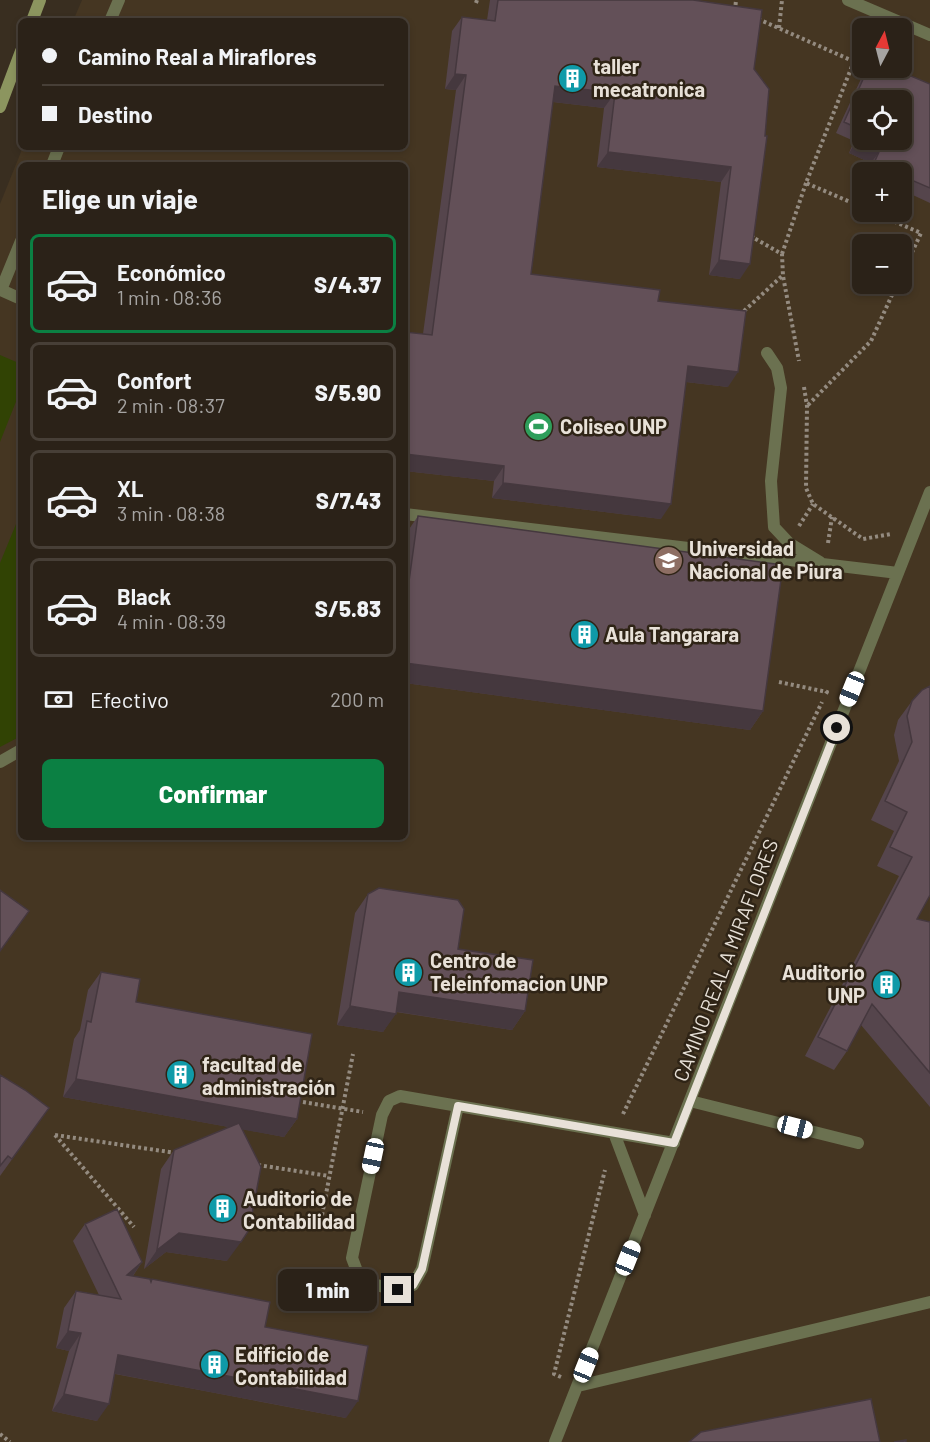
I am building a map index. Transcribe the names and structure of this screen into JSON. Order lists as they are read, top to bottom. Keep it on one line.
{"streets":{"lane":["CAMINO REAL A MIRAFLORES"]},"places":{"building":["taller mecatronica","Aula Tangarara","Centro de Teleinfomacion UNP","Auditorio UNP","facultad de administración","Auditorio de Contabilidad","Edificio de Contabilidad"],"sports":["Coliseo UNP"],"school or university":["Universidad Nacional de Piura"]},"north":"top","page":{"map_buttons":["+","−"],"banner":["Camino Real a Miraflores","Destino"],"heading":"Elige un viaje","list":[{"name":"Económico","note":"1 min · 08:36","value":"S/4.37"},{"name":"Confort","note":"2 min · 08:37","value":"S/5.90"},{"name":"XL","note":"3 min · 08:38","value":"S/7.43"},{"name":"Black","note":"4 min · 08:39","value":"S/5.83"}],"pay":["Efectivo","200 m"],"buttons":"Confirmar","bubble":"1 min"}}
